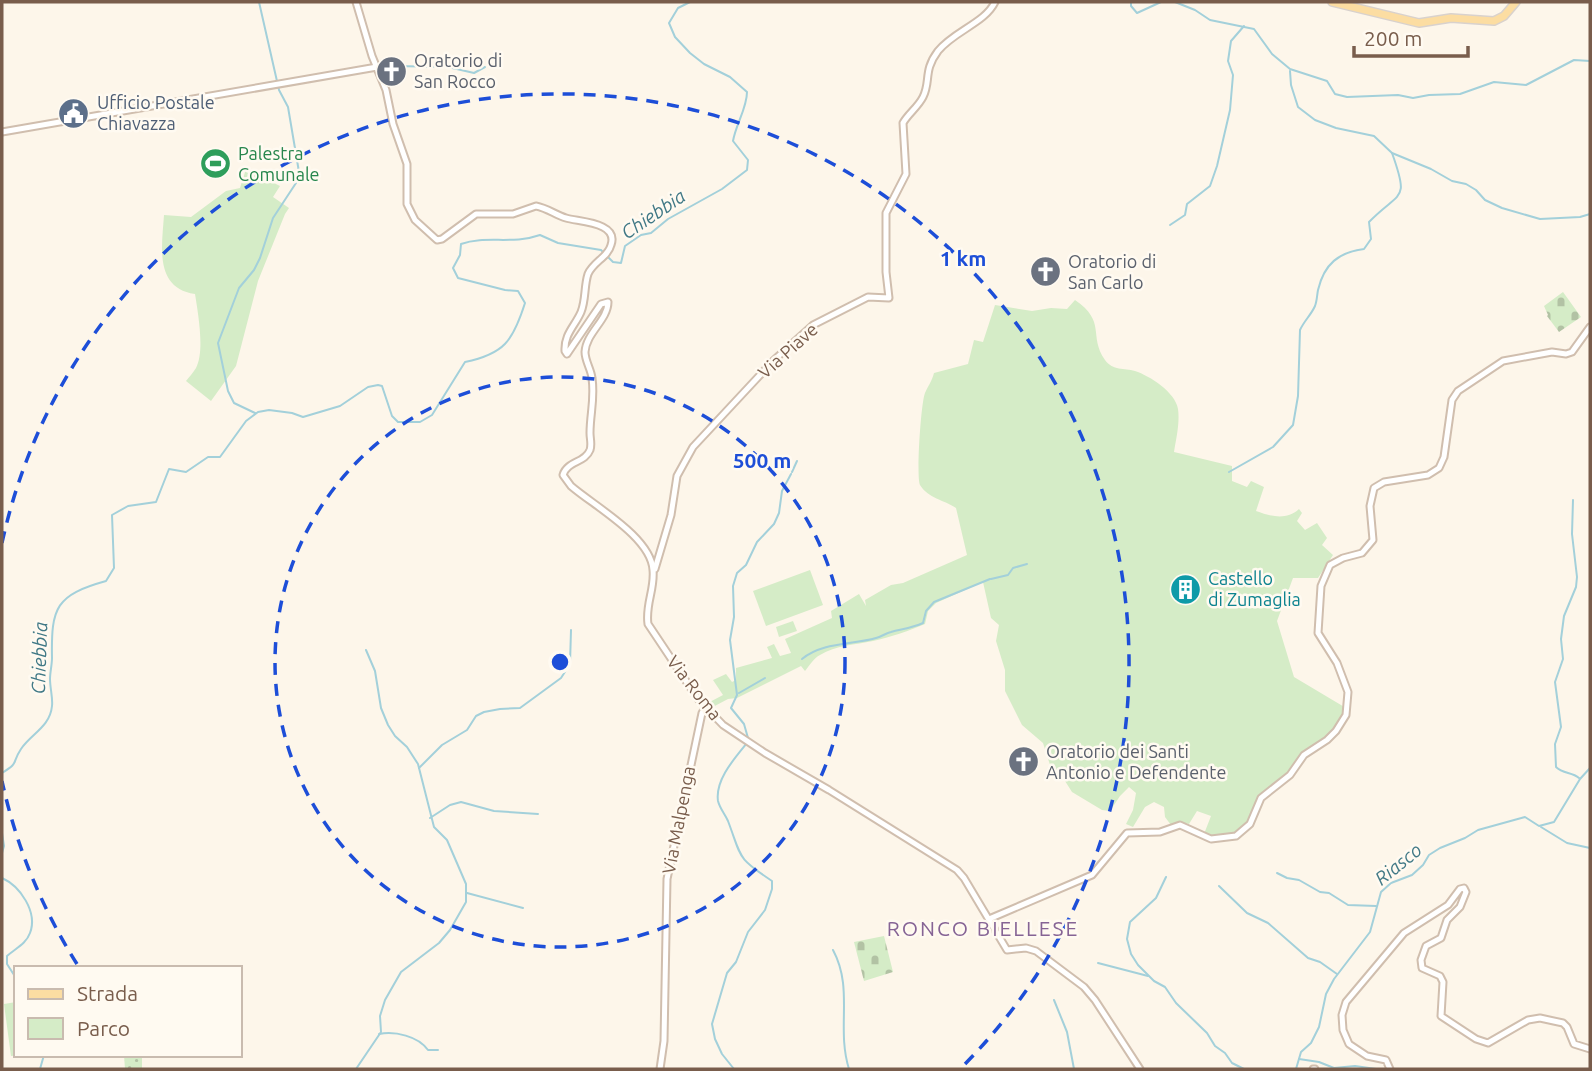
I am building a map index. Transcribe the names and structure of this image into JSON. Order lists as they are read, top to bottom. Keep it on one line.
{"streets":{"street":["Via Piave","Via Roma","Via Malpenga"]},"crossings":[["Via Piave","Via Roma"],["Via Roma","Via Malpenga"]],"districts":["RONCO BIELLESE"],"water":["Chiebbia","Riasco"],"places":{"church":["Oratorio di San Rocco","Oratorio di San Carlo","Oratorio dei Santi Antonio e Defendente"],"public building":["Ufficio Postale Chiavazza"],"sports":["Palestra Comunale"],"building":["Castello di Zumaglia"]},"legend":["Strada","Parco"],"scale_bar":"200 m","rings":["1 km","500 m"]}
